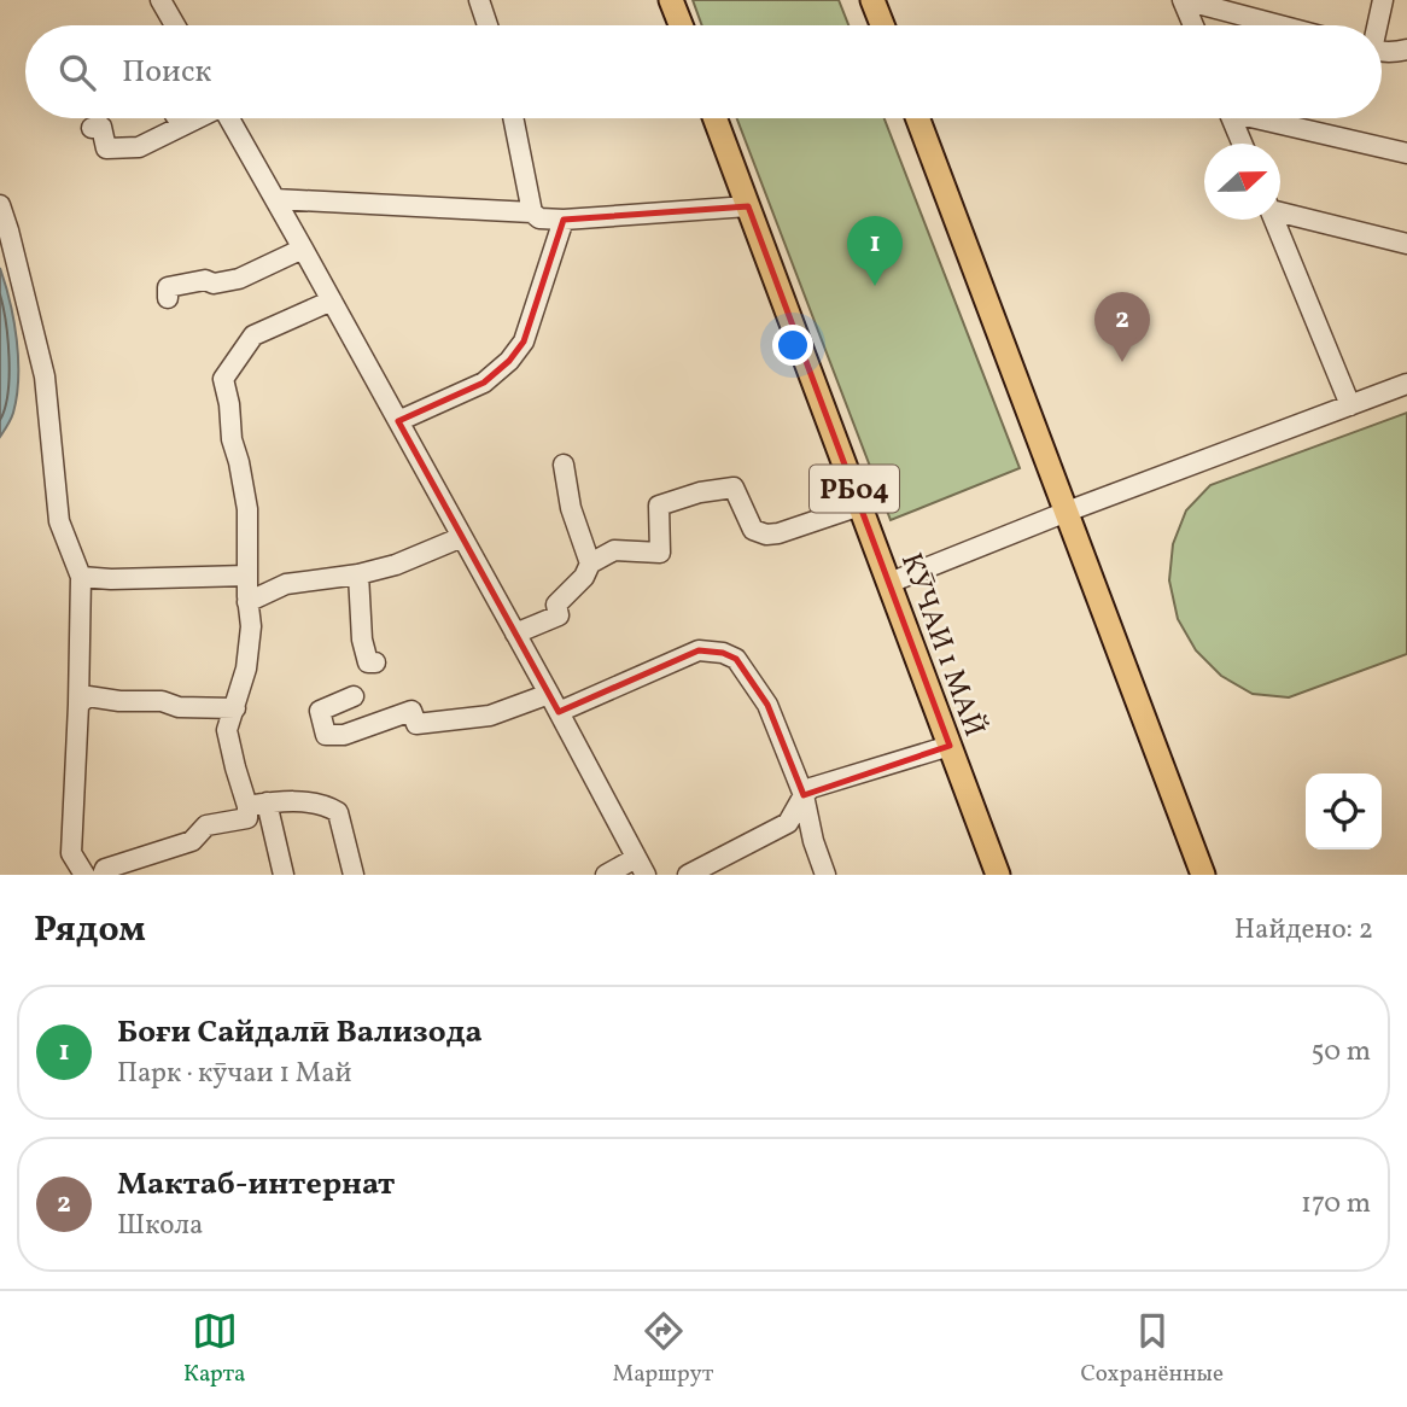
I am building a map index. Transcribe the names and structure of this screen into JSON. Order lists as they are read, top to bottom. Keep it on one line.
{"streets":{"main road":["РБ04","КӮЧАИ 1 МАЙ"]},"north":"right","page":{"search":"Поиск","pins":["1","2"],"heading":["Рядом","Найдено: 2"],"list":[{"mark":"1","name":"Боғи Сайдалӣ Вализода","note":"Парк · кӯчаи 1 Май","value":"50 m"},{"mark":"2","name":"Мактаб-интернат","note":"Школа","value":"170 m"}],"nav":["Карта","Маршрут","Сохранённые"]}}
